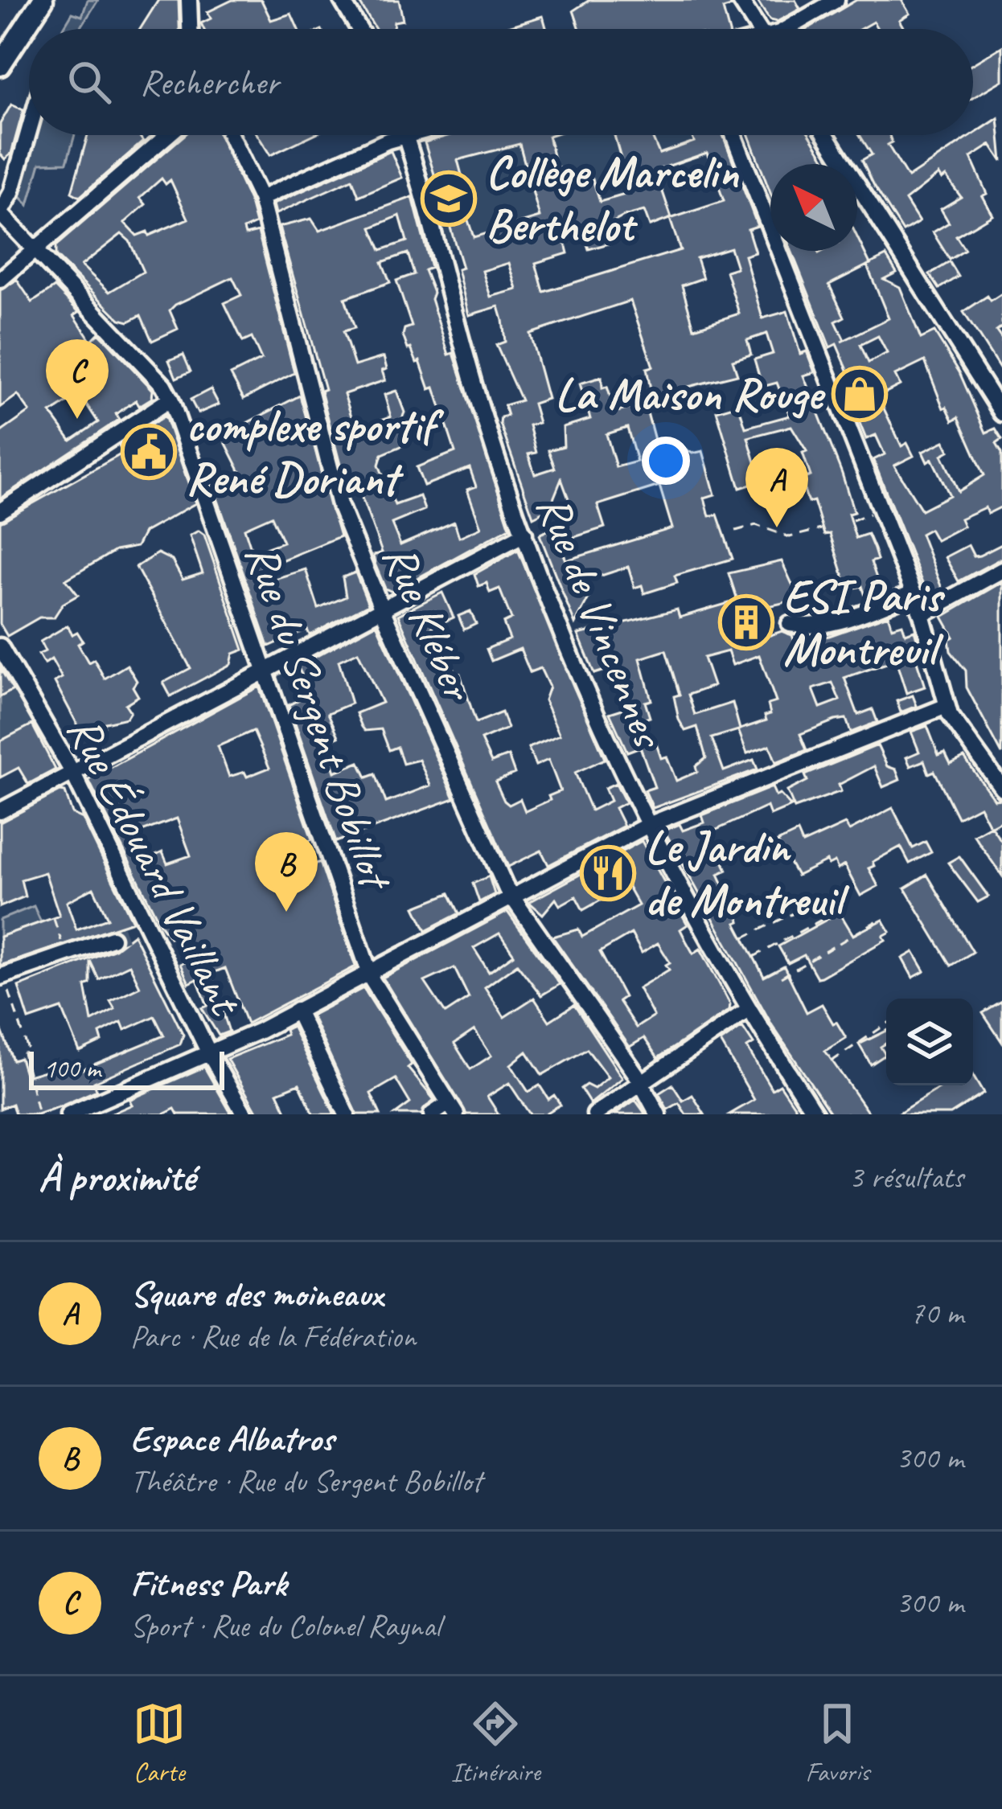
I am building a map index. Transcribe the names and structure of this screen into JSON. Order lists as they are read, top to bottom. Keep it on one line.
{"streets":{"street":["Rue de Vincennes","Rue Kléber","Rue du Sergent Bobillot","Rue Édouard Vaillant"]},"places":{"school or university":["Collège Marcelin Berthelot"],"shop":["La Maison Rouge"],"public building":["complexe sportif René Doriant"],"building":["ESI Paris Montreuil"],"restaurant":["Le Jardin de Montreuil"]},"scale_bar":"100 m","north":"top left","page":{"search":"Rechercher","pins":["C","A","B"],"scale":"100 m","heading":["À proximité","3 résultats"],"list":[{"mark":"A","name":"Square des moineaux","note":"Parc · Rue de la Fédération","value":"70 m"},{"mark":"B","name":"Espace Albatros","note":"Théâtre · Rue du Sergent Bobillot","value":"300 m"},{"mark":"C","name":"Fitness Park","note":"Sport · Rue du Colonel Raynal","value":"300 m"}],"nav":["Carte","Itinéraire","Favoris"]}}
